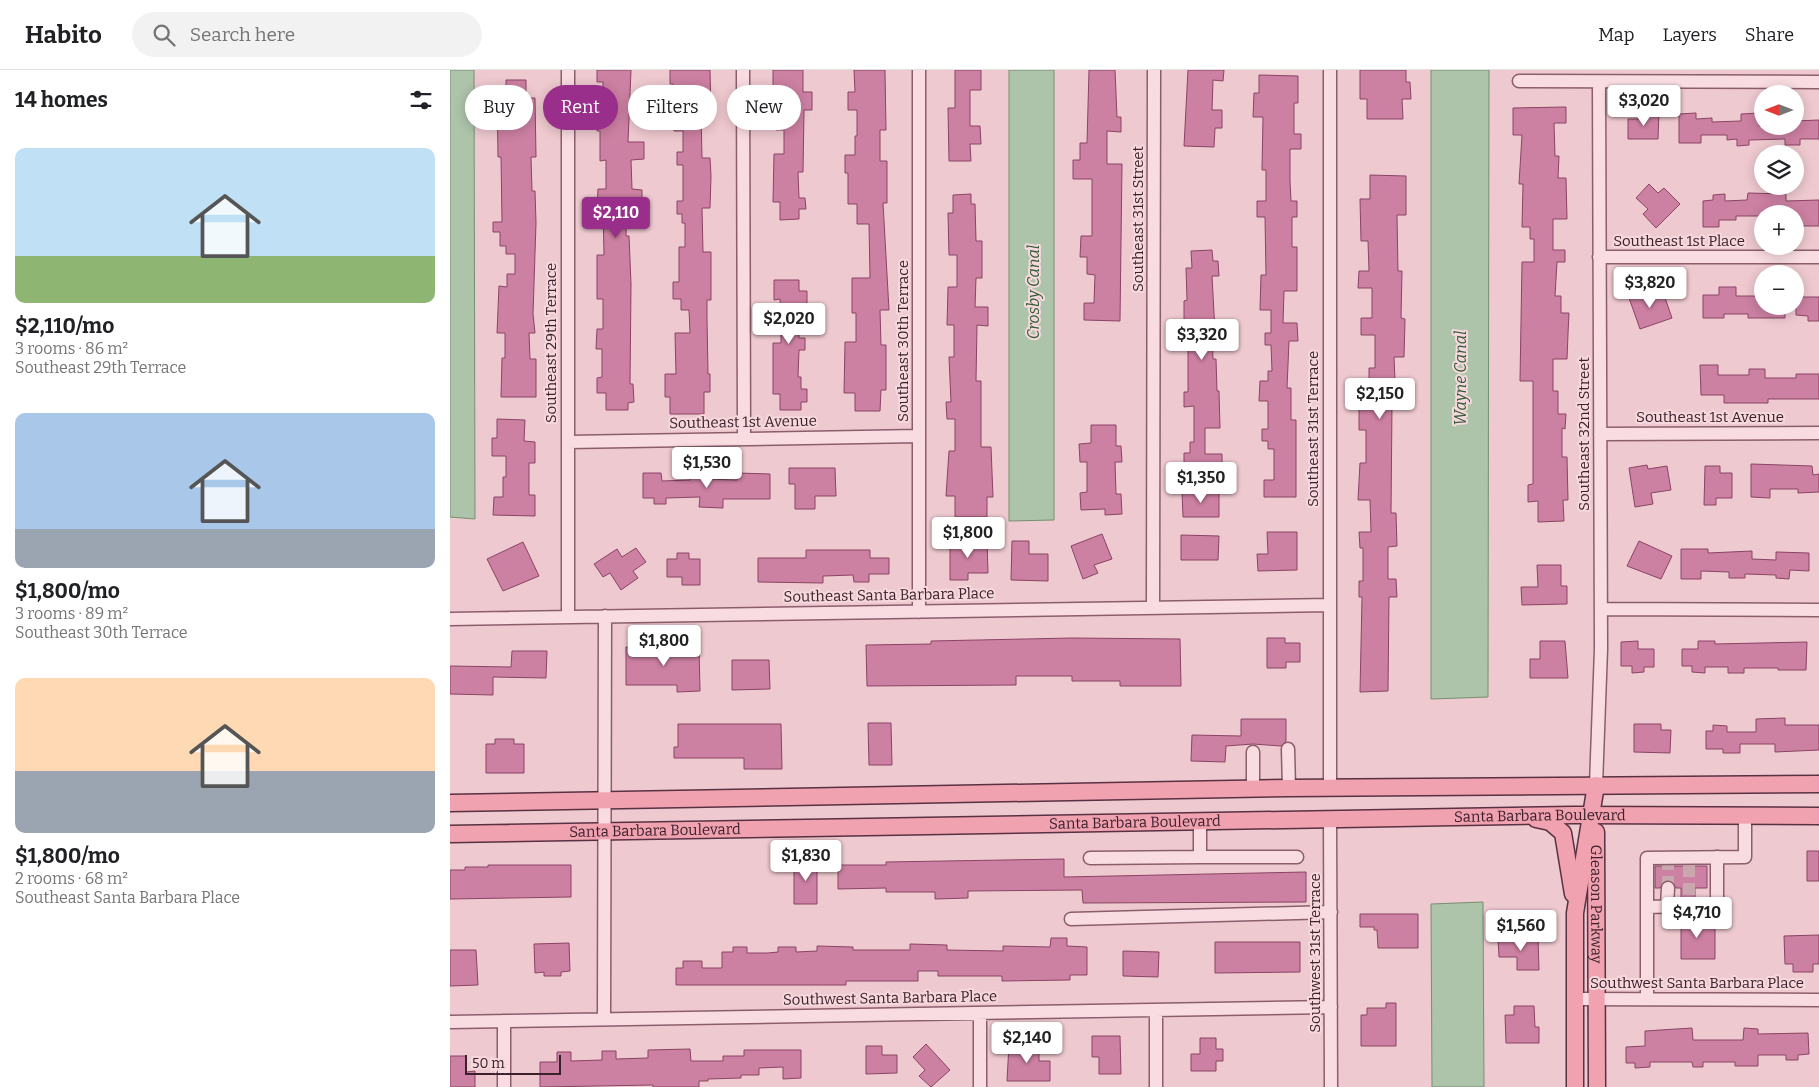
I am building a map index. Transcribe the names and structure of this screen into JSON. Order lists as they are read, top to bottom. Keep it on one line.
{"streets":{"main road":["Santa Barbara Boulevard","Gleason Parkway"],"street":["Southeast 31st Street","Southeast 1st Place","Southeast 30th Terrace","Southeast 29th Terrace","Southeast 1st Avenue","Southeast 31st Terrace","Southeast 32nd Street","Southeast Santa Barbara Place","Southwest 31st Terrace","Southwest Santa Barbara Place"]},"crossings":[["Southeast 31st Street","Southeast Santa Barbara Place"],["Southeast 1st Place","Southeast 32nd Street"],["Southeast 30th Terrace","Southeast 1st Avenue"],["Southeast 30th Terrace","Southeast Santa Barbara Place"],["Southeast 29th Terrace","Southeast 1st Avenue"],["Southeast 29th Terrace","Southeast Santa Barbara Place"],["Southeast 1st Avenue","Southeast 32nd Street"],["Southeast 31st Terrace","Southeast Santa Barbara Place"],["Southeast 31st Terrace","Santa Barbara Boulevard"],["Southeast 32nd Street","Santa Barbara Boulevard"],["Southeast 32nd Street","Gleason Parkway"],["Santa Barbara Boulevard","Gleason Parkway"],["Santa Barbara Boulevard","Southwest 31st Terrace"],["Gleason Parkway","Southwest Santa Barbara Place"],["Southwest 31st Terrace","Southwest Santa Barbara Place"]],"water":["Crosby Canal","Wayne Canal"],"scale_bar":"50 m","north":"left","page":{"header":"Habito","search":"Search here","nav":["Map","Layers","Share"],"heading":"14 homes","map_buttons":["+","−"],"price":["$3,020","$2,110","$3,820","$2,020","$3,320","$2,150","$1,530","$1,350","$1,800","$1,800","$1,830","$4,710","$1,560","$2,140"],"chip":["Buy","Rent","Filters","New"],"list":[{"name":"$2,110/mo","note":"3 rooms · 86 m² · Southeast 29th Terrace"},{"name":"$1,800/mo","note":"3 rooms · 89 m² · Southeast 30th Terrace"},{"name":"$1,800/mo","note":"2 rooms · 68 m² · Southeast Santa Barbara Place"}],"scale":"50 m"}}
